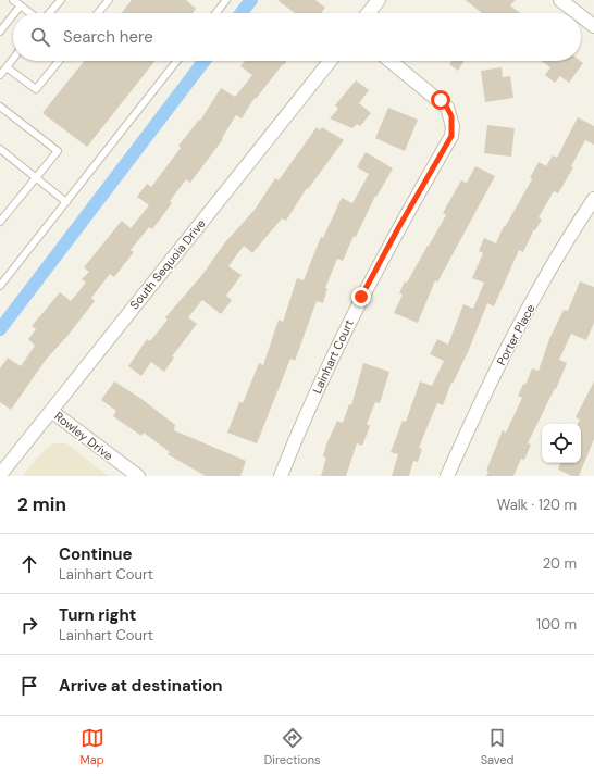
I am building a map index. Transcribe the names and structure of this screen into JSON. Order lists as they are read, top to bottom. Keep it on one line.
{"streets":{"street":["South Sequoia Drive","Porter Place","Lainhart Court","Rowley Drive"]},"crossings":[["South Sequoia Drive","Rowley Drive"]],"page":{"search":"Search here","heading":["2 min","Walk · 120 m"],"list":[["Continue","Lainhart Court","20 m"],["Turn right","Lainhart Court","100 m"],"Arrive at destination"],"nav":["Map","Directions","Saved"]}}
